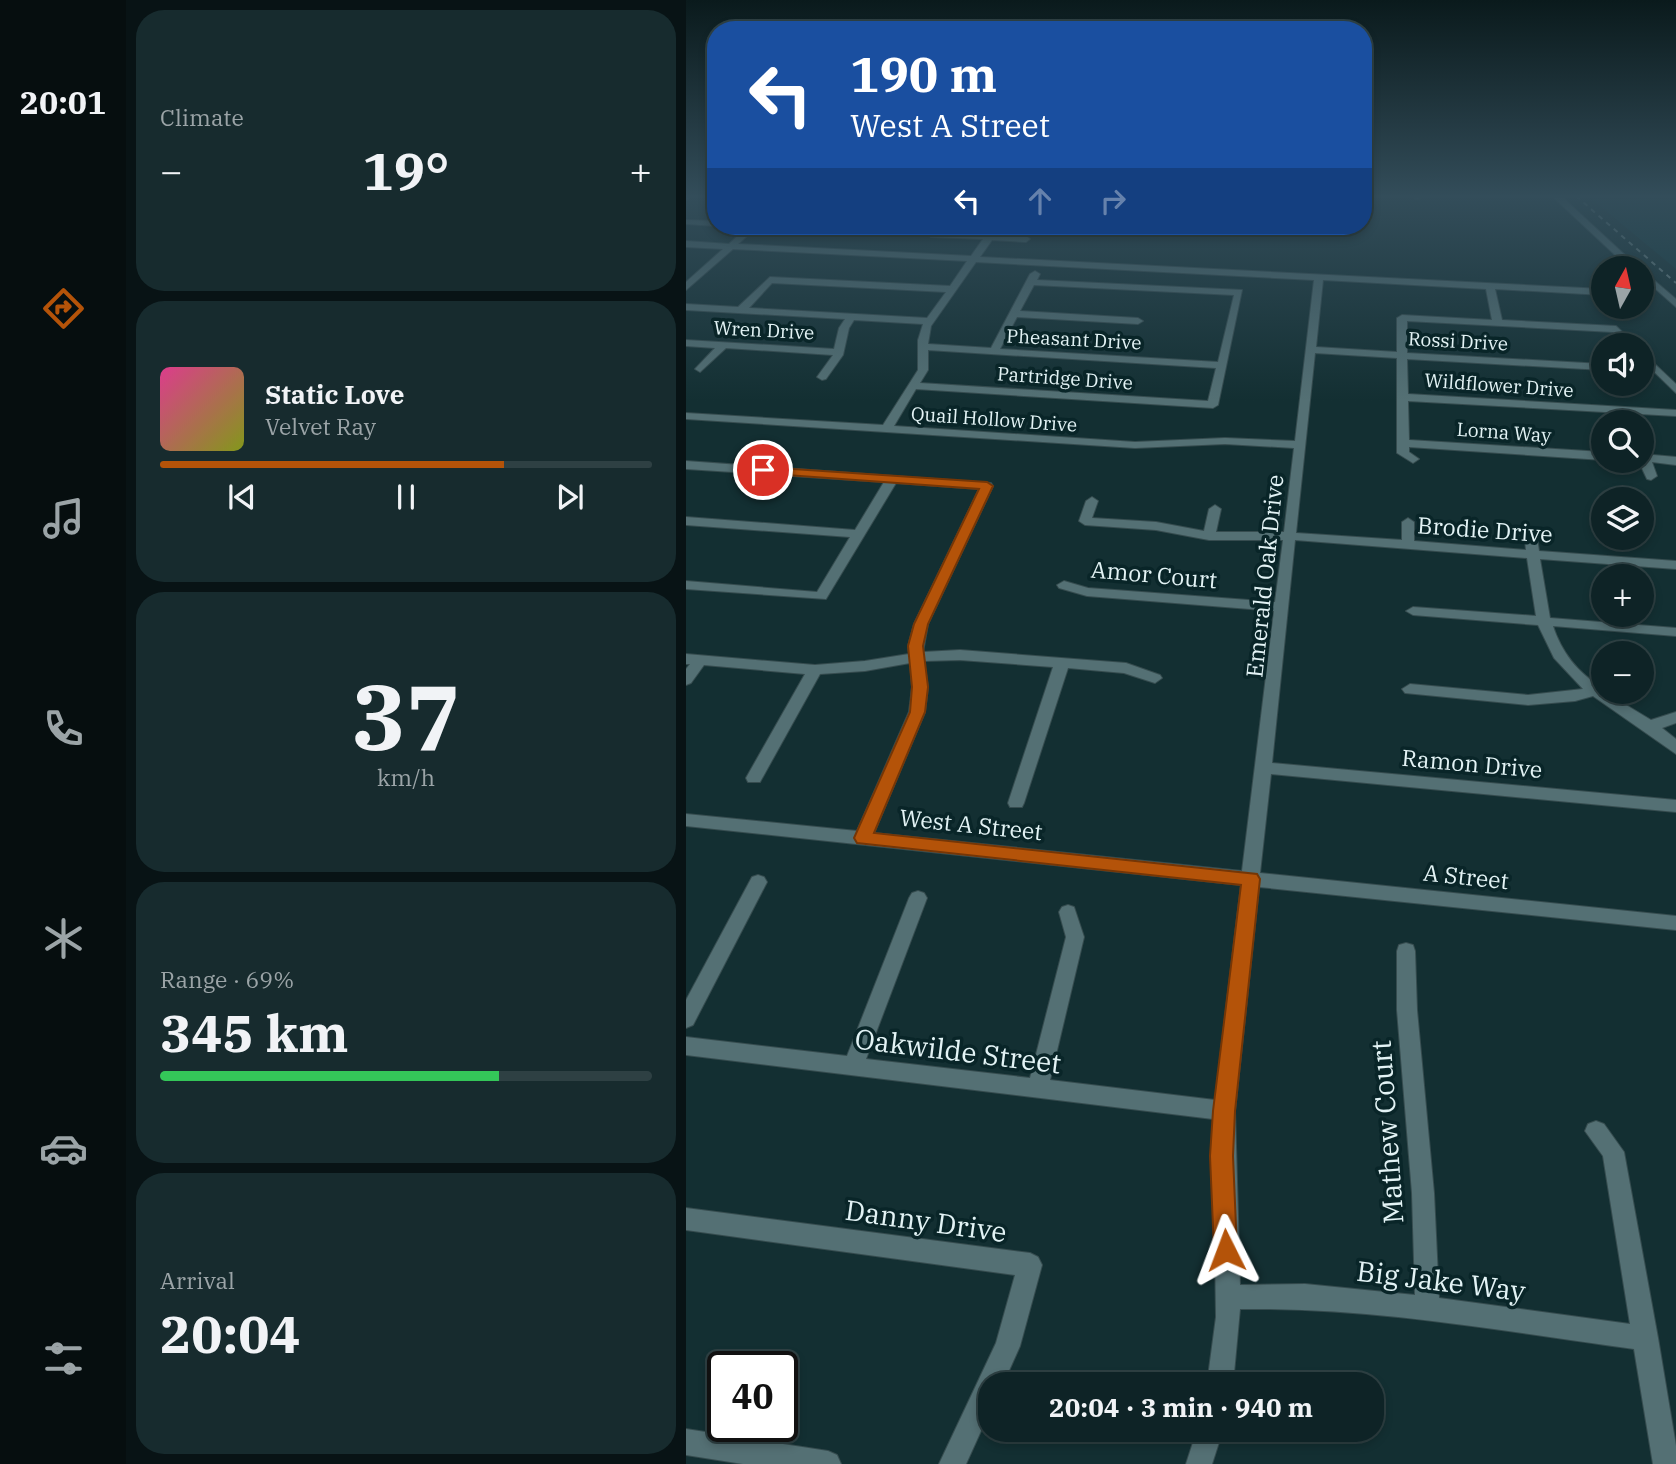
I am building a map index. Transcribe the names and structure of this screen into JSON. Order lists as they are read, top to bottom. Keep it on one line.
{"streets":{"street":["Wren Drive","Pheasant Drive","Rossi Drive","Partridge Drive","Wildflower Drive","Quail Hollow Drive","Lorna Way","Brodie Drive","Amor Court","Emerald Oak Drive","Ramon Drive","West A Street","A Street","Oakwilde Street","Mathew Court","Danny Drive","Big Jake Way"]},"crossings":[["Pheasant Drive","Partridge Drive"],["Rossi Drive","Emerald Oak Drive"],["Quail Hollow Drive","Emerald Oak Drive"],["Brodie Drive","Emerald Oak Drive"],["Amor Court","Emerald Oak Drive"],["Emerald Oak Drive","Ramon Drive"],["Emerald Oak Drive","West A Street"],["Emerald Oak Drive","A Street"],["Emerald Oak Drive","Oakwilde Street"],["Emerald Oak Drive","Big Jake Way"],["West A Street","A Street"],["Mathew Court","Big Jake Way"]],"north":"top","page":{"tabs":"20:01","tile":["Climate",["37","km/h"],["Range · 69%","345 km"],["Arrival","20:04"]],"turn":["190 m","West A Street"],"heat":["−","19°","+"],"map_buttons":["+","−"],"song":["Static Love","Velvet Ray"],"limit":"40","trip":"20:04 · 3 min · 940 m"}}
